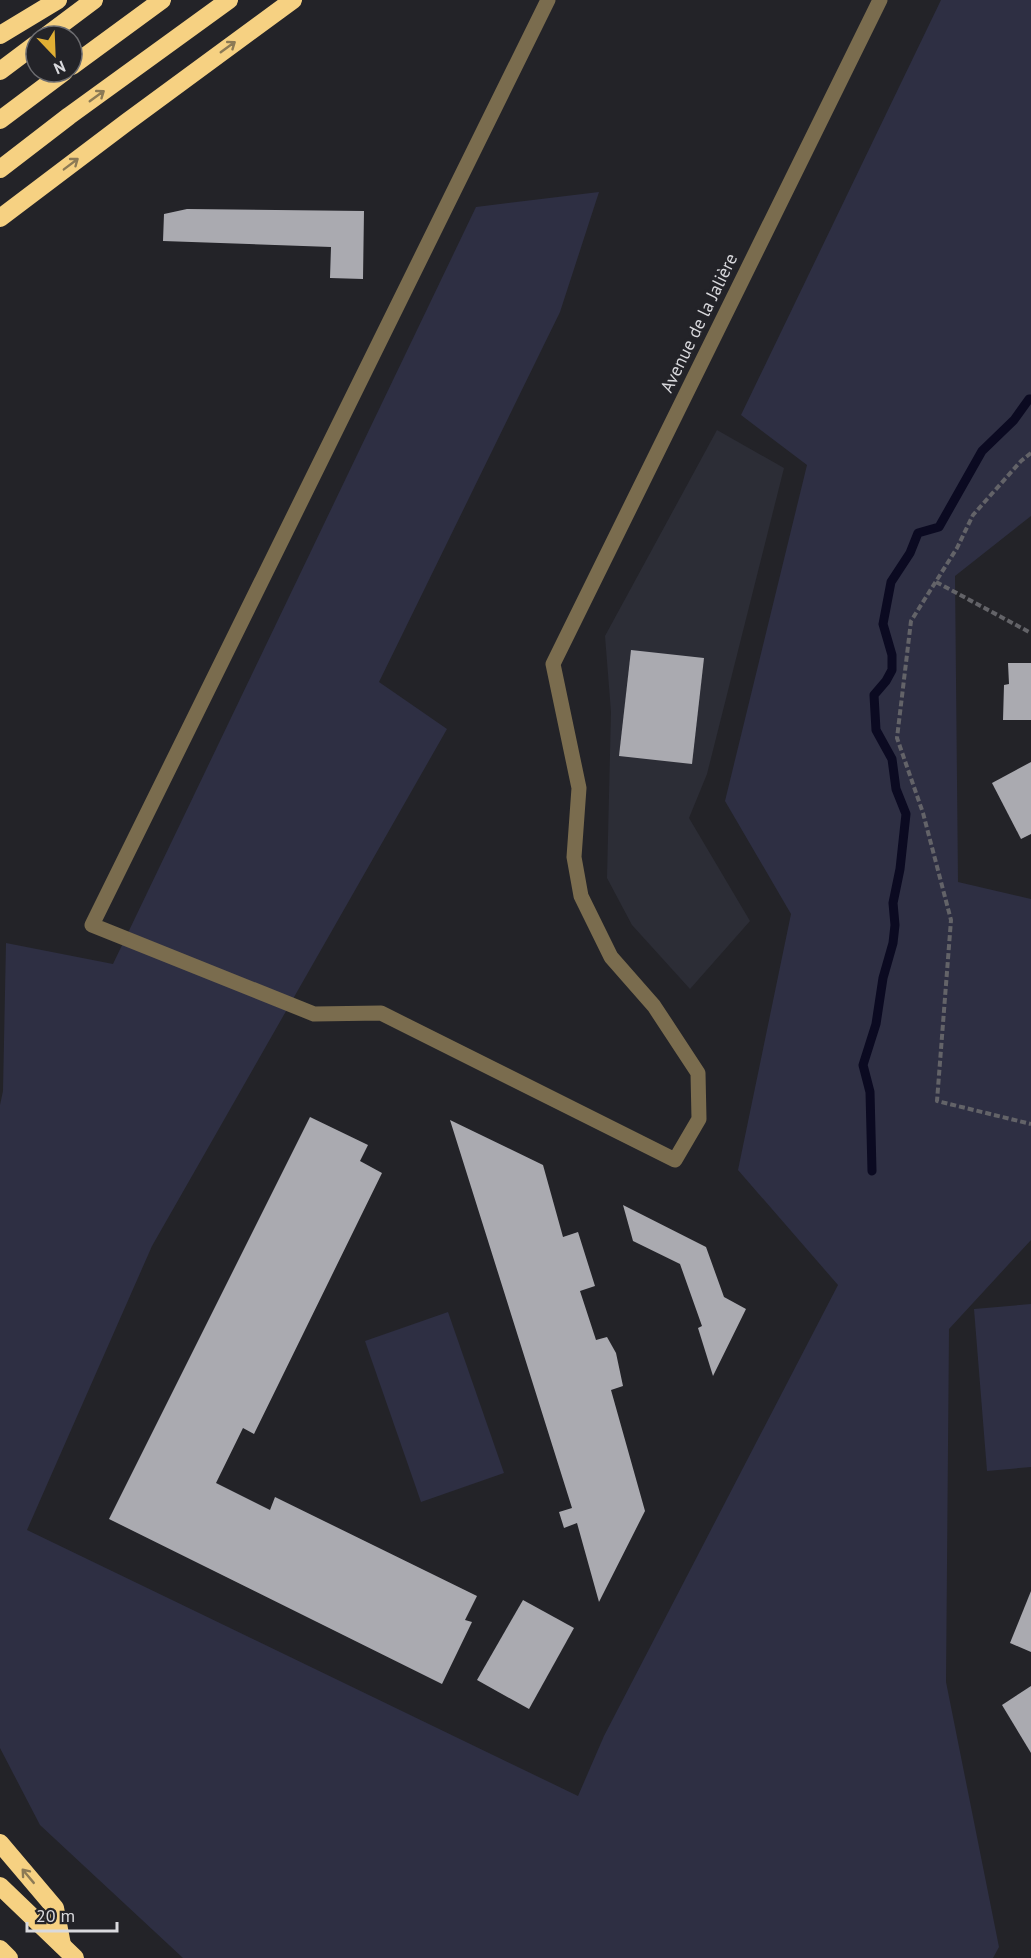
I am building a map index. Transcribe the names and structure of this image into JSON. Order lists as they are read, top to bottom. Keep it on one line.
{"streets":{"street":["Avenue de la Jalière"]},"scale_bar":"20 m","north":"bottom right"}
